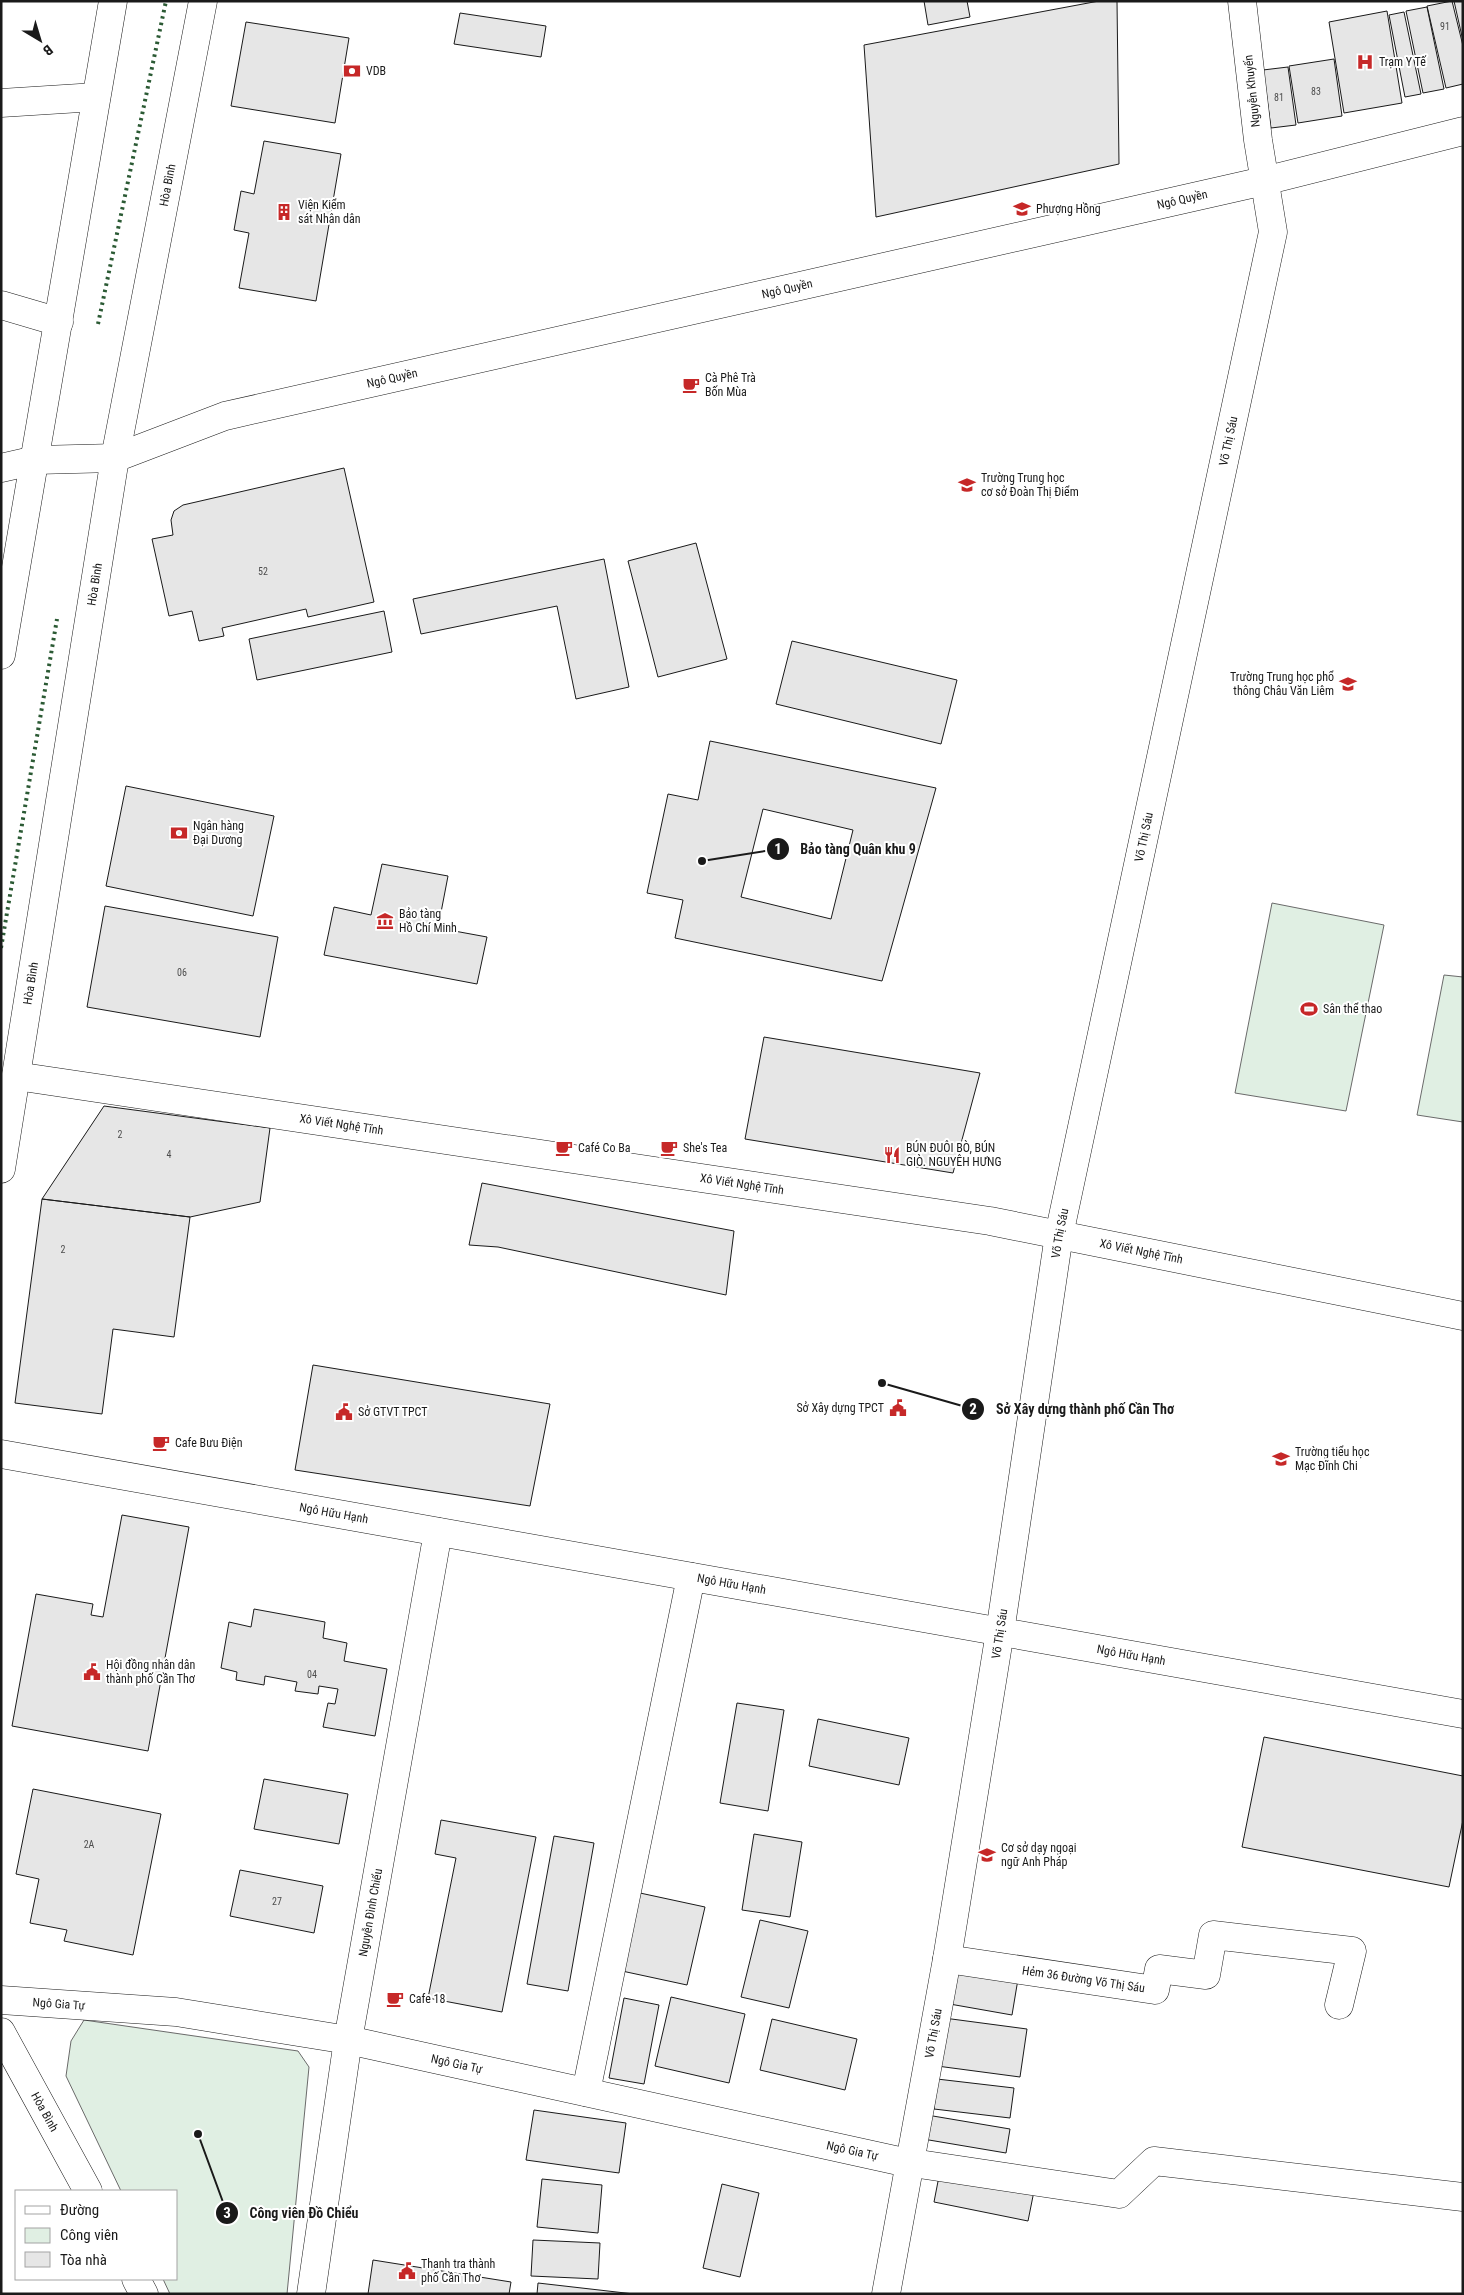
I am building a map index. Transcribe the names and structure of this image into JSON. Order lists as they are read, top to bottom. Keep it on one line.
{"streets":{"street":["Nguyễn Khuyến","Hòa Bình","Ngô Quyền","Võ Thị Sáu","Xô Viết Nghệ Tĩnh","Ngô Hữu Hạnh","Nguyễn Đình Chiểu","Hẻm 36 Đường Võ Thị Sáu","Ngô Gia Tự"]},"crossings":[["Nguyễn Khuyến","Ngô Quyền"],["Nguyễn Khuyến","Võ Thị Sáu"],["Hòa Bình","Ngô Quyền"],["Hòa Bình","Xô Viết Nghệ Tĩnh"],["Ngô Quyền","Võ Thị Sáu"],["Võ Thị Sáu","Xô Viết Nghệ Tĩnh"],["Võ Thị Sáu","Ngô Hữu Hạnh"],["Võ Thị Sáu","Hẻm 36 Đường Võ Thị Sáu"],["Võ Thị Sáu","Ngô Gia Tự"],["Ngô Hữu Hạnh","Nguyễn Đình Chiểu"],["Nguyễn Đình Chiểu","Ngô Gia Tự"]],"places":{"hospital":["Trạm Y Tế"],"bank":["VDB","Ngân hàng Đại Dương"],"school or university":["Phượng Hồng","Trường Trung học cơ sở Đoàn Thị Điểm","Trường Trung học phổ thông Châu Văn Liêm","Trường tiểu học Mạc Đĩnh Chi","Cơ sở dạy ngoại ngữ Anh Pháp"],"building":["Viện Kiểm sát Nhân dân"],"cafe":["Cà Phê Trà Bốn Mùa","Café Co Ba","She's Tea","Cafe Bưu Điện","Cafe 18"],"other":["Bảo tàng Quân khu 9","Sở Xây dựng thành phố Cần Thơ","Công viên Đồ Chiểu"],"museum":["Bảo tàng Hồ Chí Minh"],"sports":["Sân thể thao"],"restaurant":["BÚN ĐUÔI BÒ, BÚN GIÒ. NGUYÊH HƯNG"],"public building":["Sở Xây dựng TPCT","Sở GTVT TPCT","Hội đồng nhân dân thành phố Cần Thơ","Thanh tra thành phố Cần Thơ"]},"house_numbers":["91","83","81","52","06","2","4","2","04","2A","27"],"legend":["Đường","Công viên","Tòa nhà"],"north":"bottom right"}
